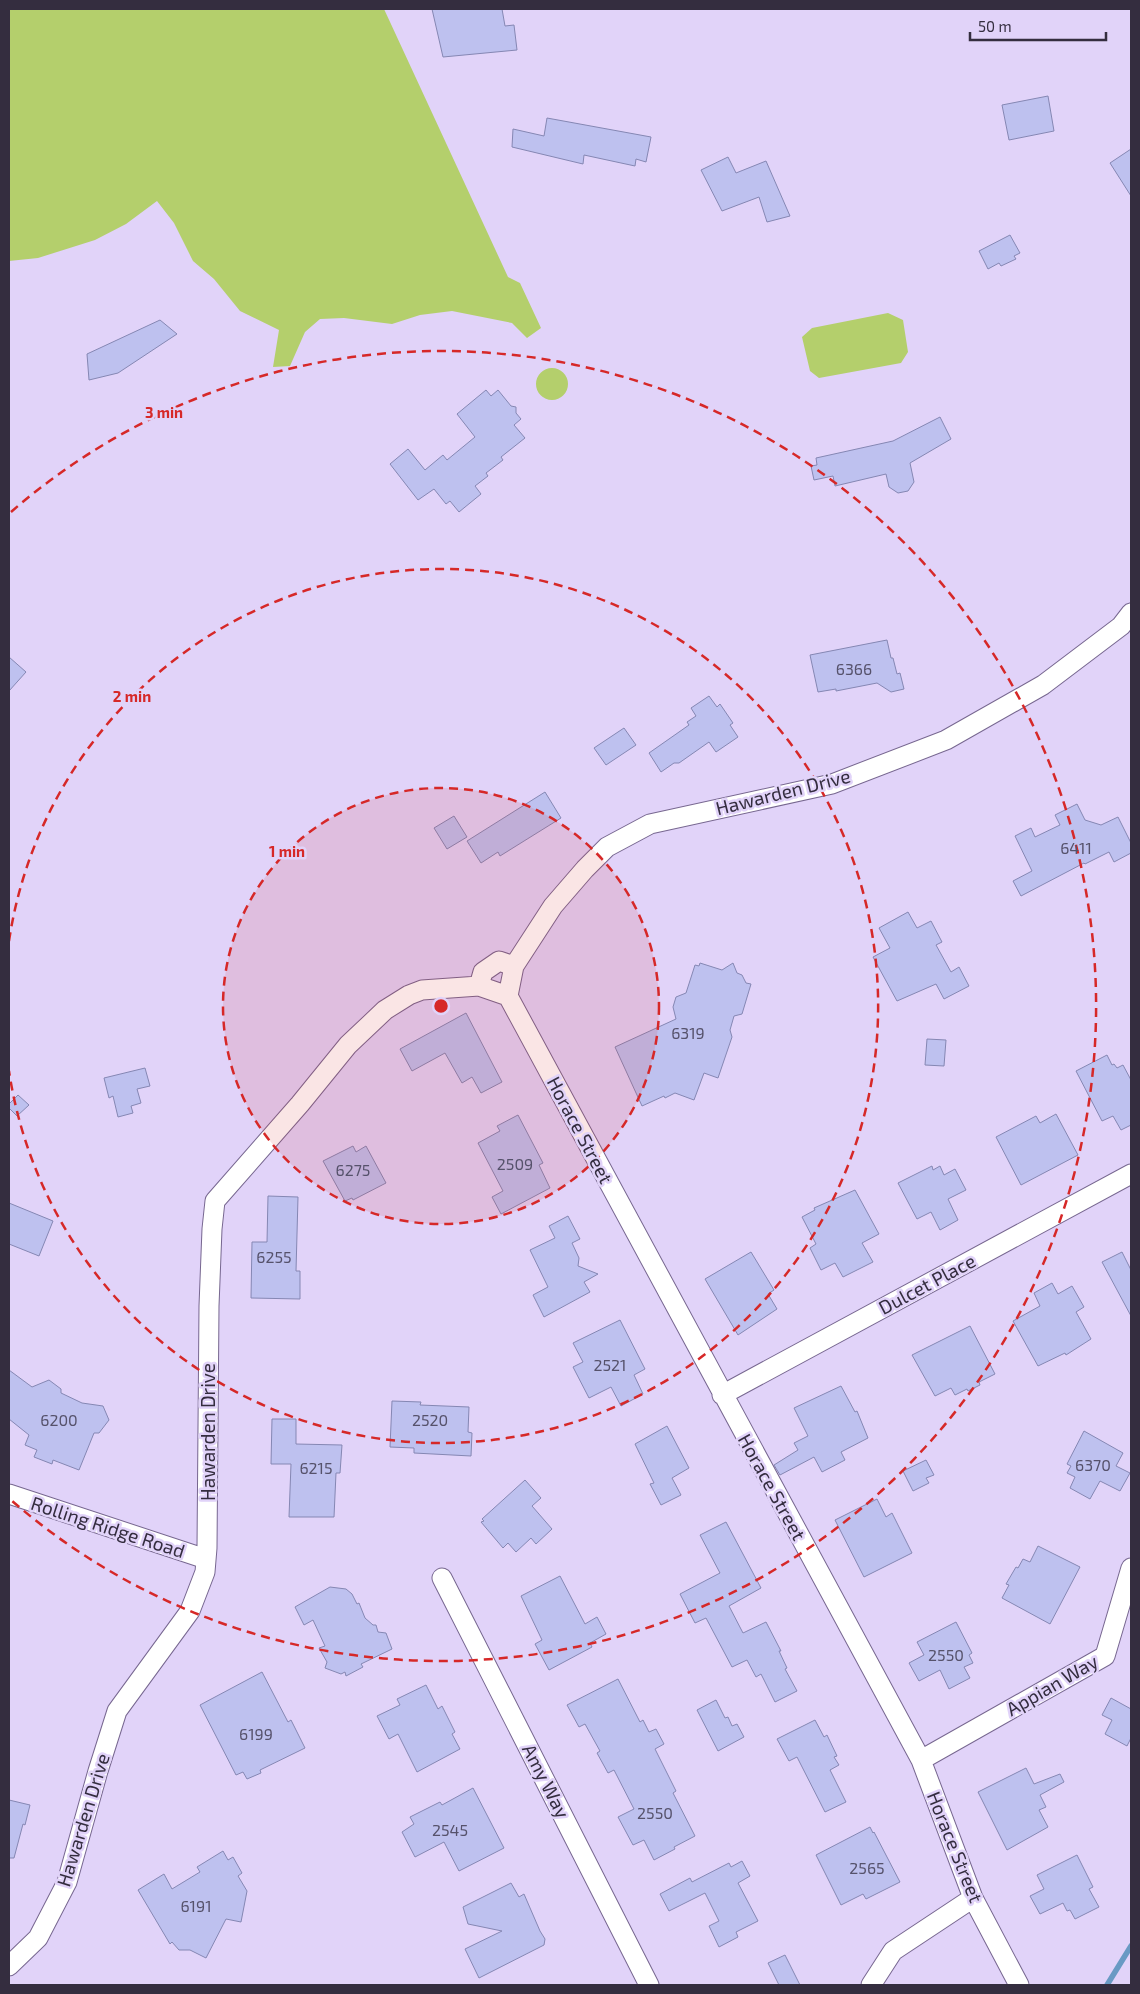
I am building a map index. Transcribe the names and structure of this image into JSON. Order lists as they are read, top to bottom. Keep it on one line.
{"streets":{"street":["Hawarden Drive","Horace Street","Dulcet Place","Rolling Ridge Road","Appian Way","Amy Way"]},"crossings":[["Hawarden Drive","Horace Street"],["Hawarden Drive","Rolling Ridge Road"],["Horace Street","Dulcet Place"],["Horace Street","Appian Way"]],"house_numbers":["6366","6411","6319","2509","6275","6255","2521","6200","2520","6370","6215","2550","6199","2550","2545","2565","6191"],"scale_bar":"50 m","rings":["3 min","2 min","1 min"]}
